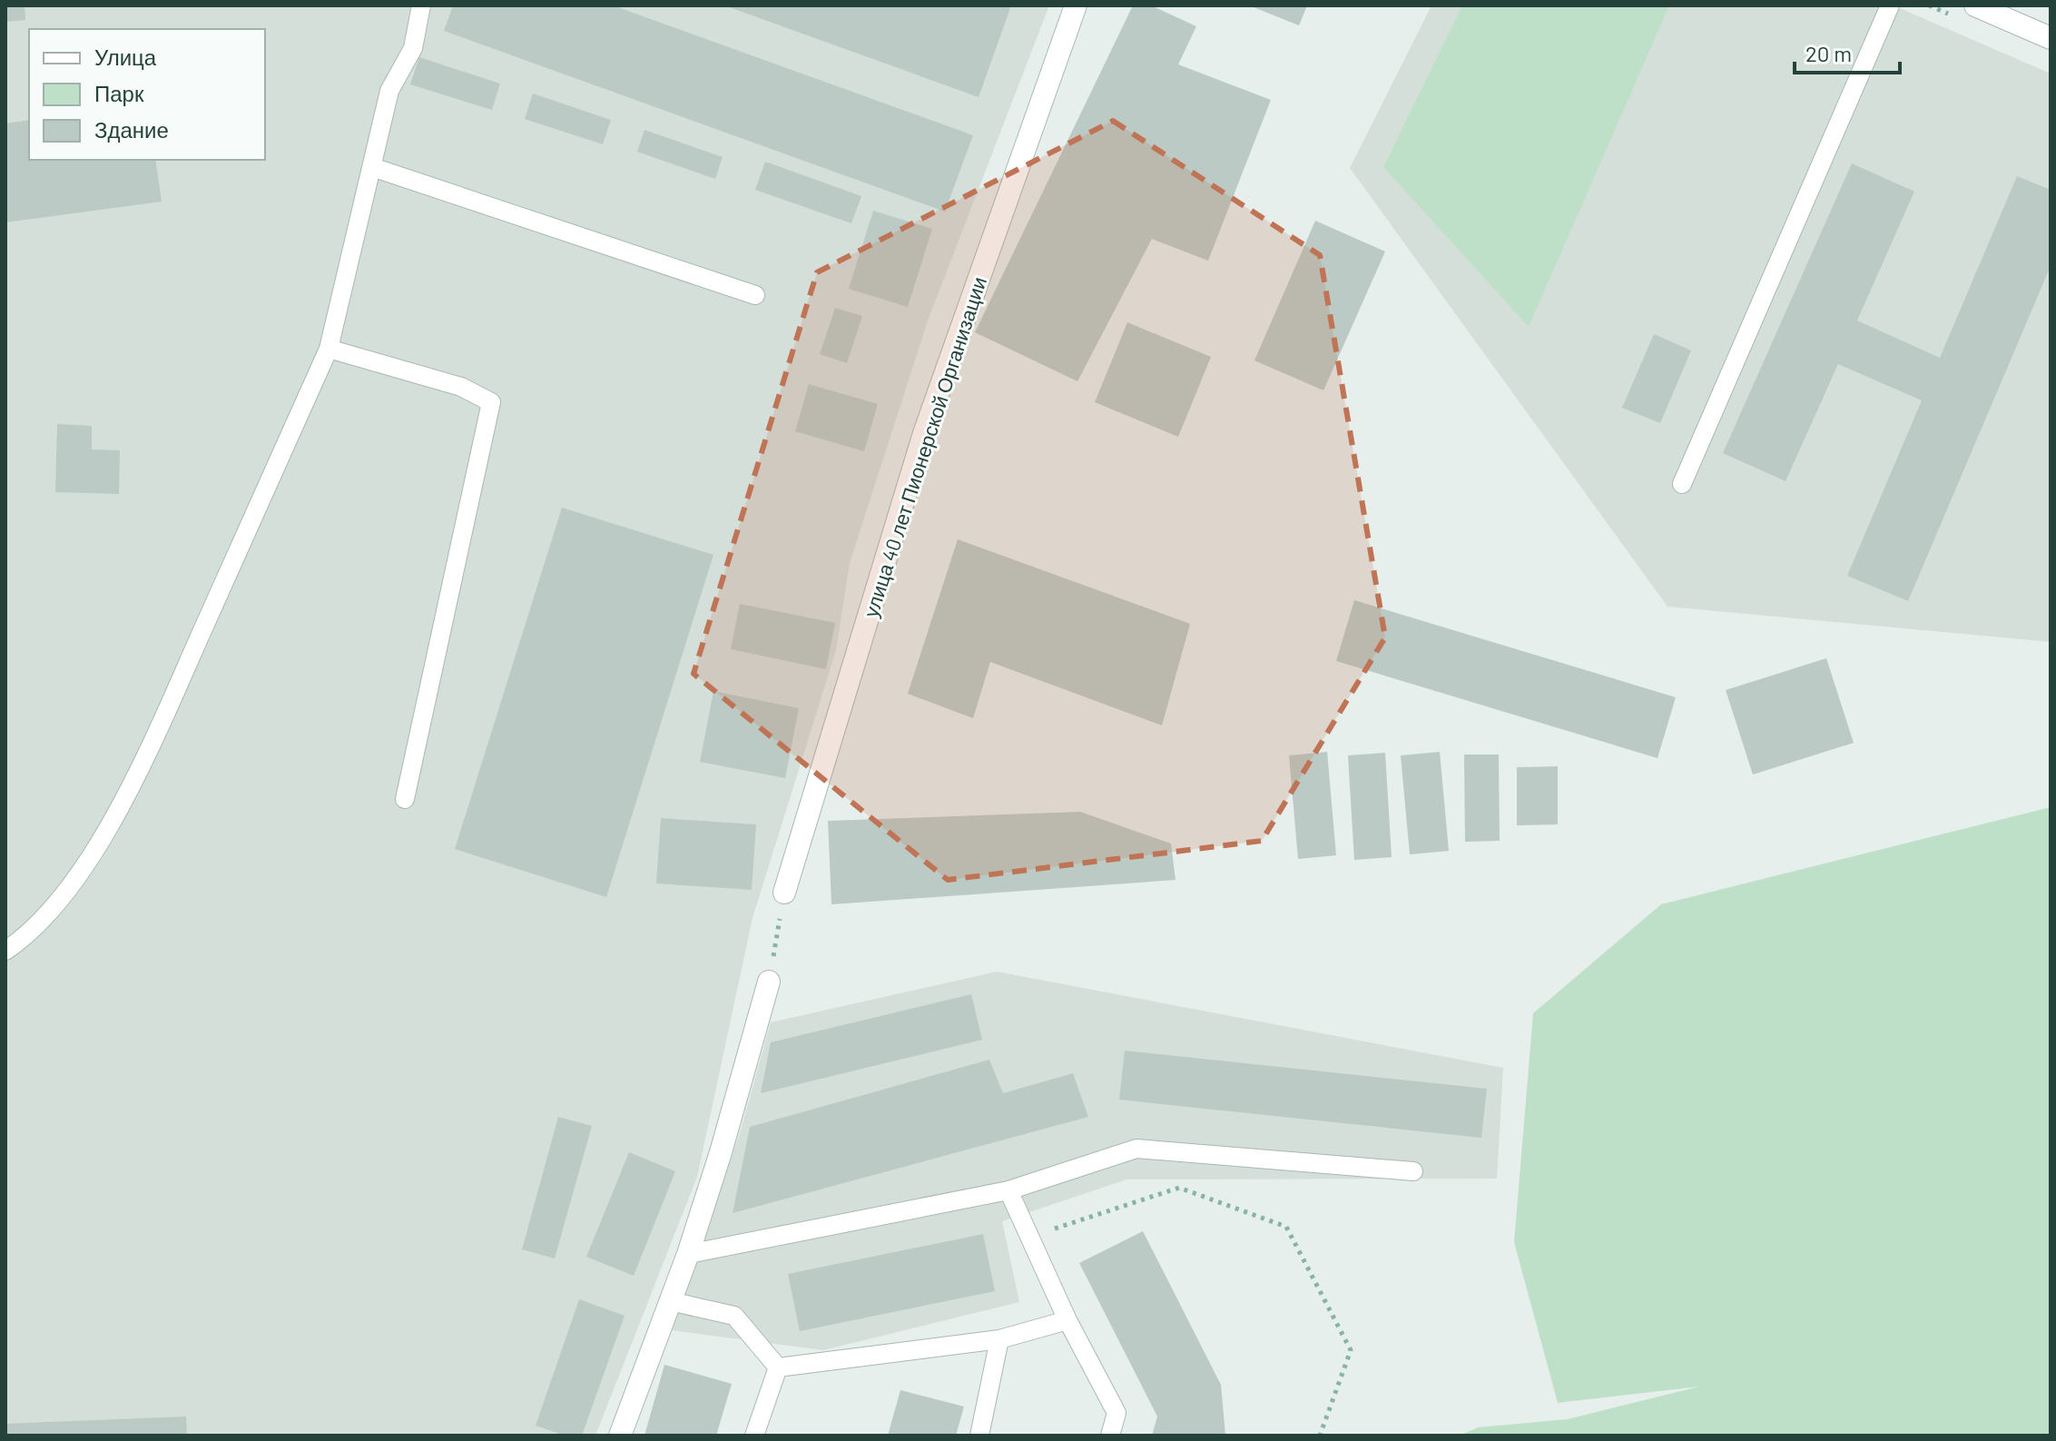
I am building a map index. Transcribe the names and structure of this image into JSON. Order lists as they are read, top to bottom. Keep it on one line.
{"streets":{"street":["улица 40 лет Пионерской Организации"]},"legend":["Улица","Парк","Здание"],"scale_bar":"20 m"}
